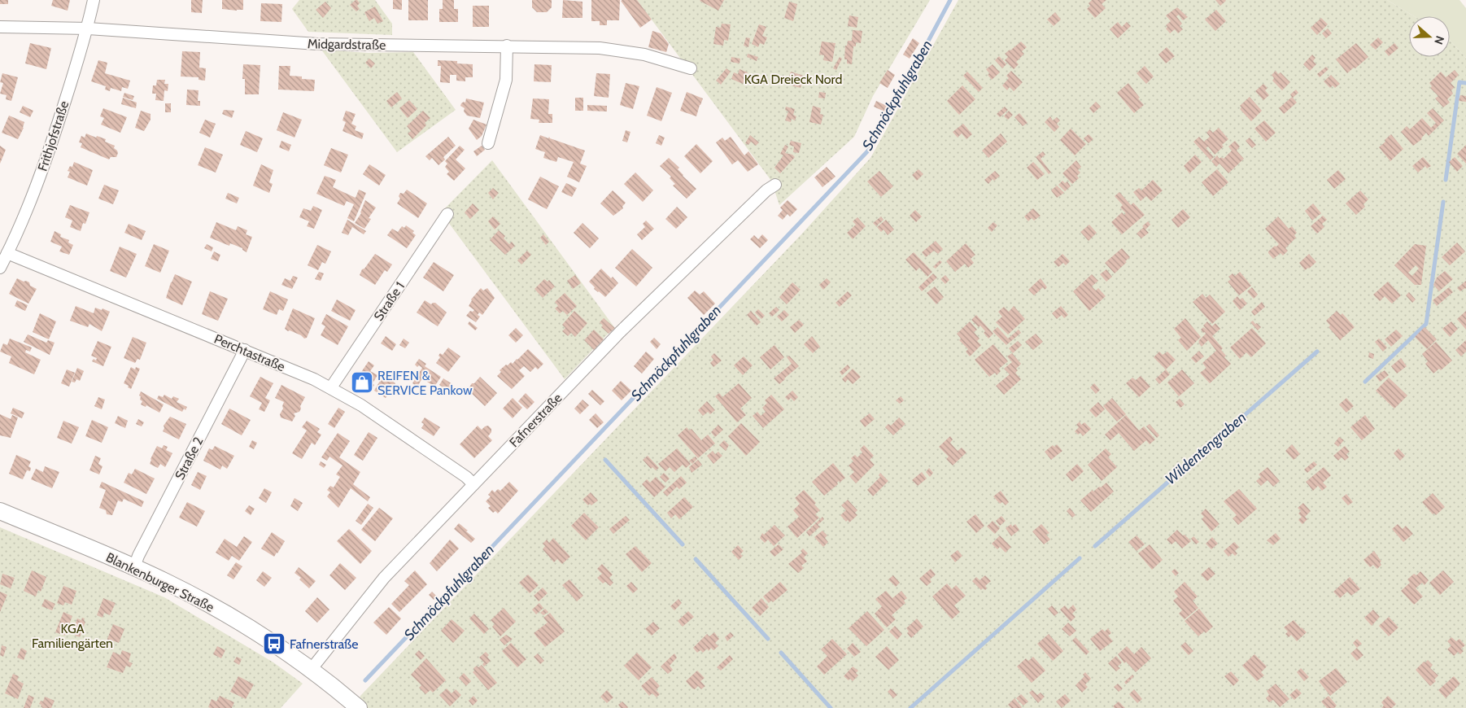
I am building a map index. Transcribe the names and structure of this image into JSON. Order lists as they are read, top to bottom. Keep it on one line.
{"streets":{"main road":["Blankenburger Straße"],"street":["Midgardstraße","Frithjofstraße","Straße 1","Perchtastraße","Fafnerstraße","Straße 2"]},"crossings":[["Midgardstraße","Frithjofstraße"],["Frithjofstraße","Perchtastraße"],["Straße 1","Perchtastraße"],["Perchtastraße","Fafnerstraße"],["Perchtastraße","Straße 2"],["Fafnerstraße","Blankenburger Straße"],["Straße 2","Blankenburger Straße"]],"water":["Schmöckpfuhlgraben","Wildentengraben"],"parks":["KGA Dreieck Nord","KGA Familiengärten"],"places":{"shop":["REIFEN & SERVICE Pankow"],"bus stop":["Fafnerstraße"]},"north":"right"}
